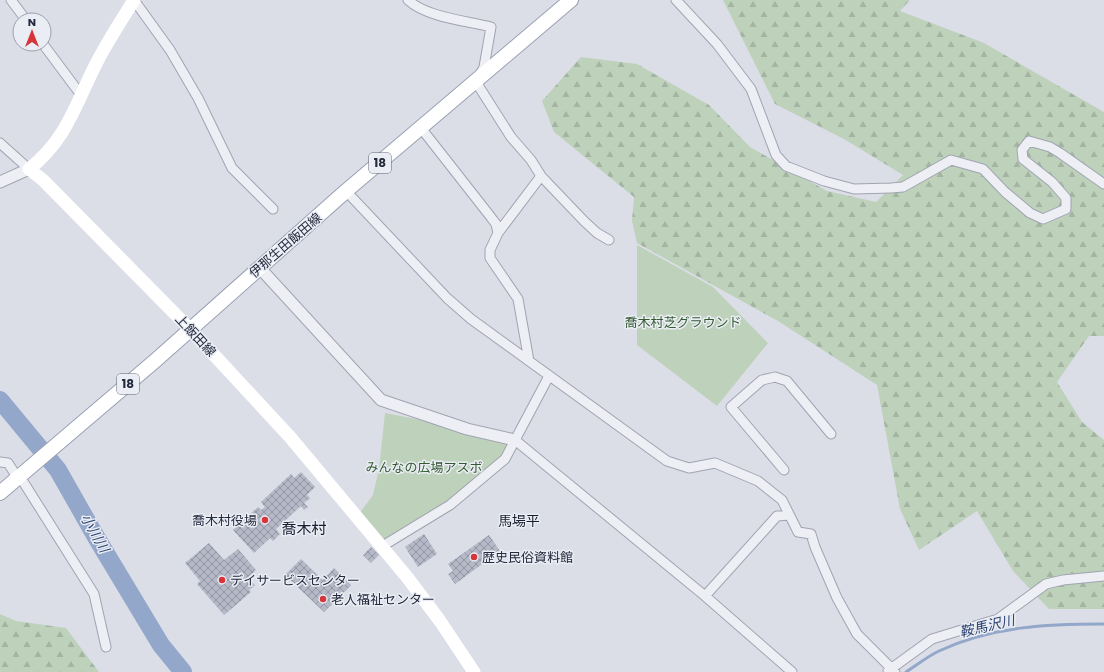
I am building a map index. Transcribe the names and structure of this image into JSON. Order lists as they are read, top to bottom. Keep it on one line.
{"streets":{"main road":["18","伊那生田飯田線","上飯田線"]},"crossings":[["伊那生田飯田線","上飯田線"]],"districts":["馬場平","喬木村"],"water":["小川川","鞍馬沢川"],"parks":["喬木村芝グラウンド","みんなの広場アスボ"],"places":["喬木村役場","歴史民俗資料館","デイサービスセンター","老人福祉センター"],"north":"top"}
